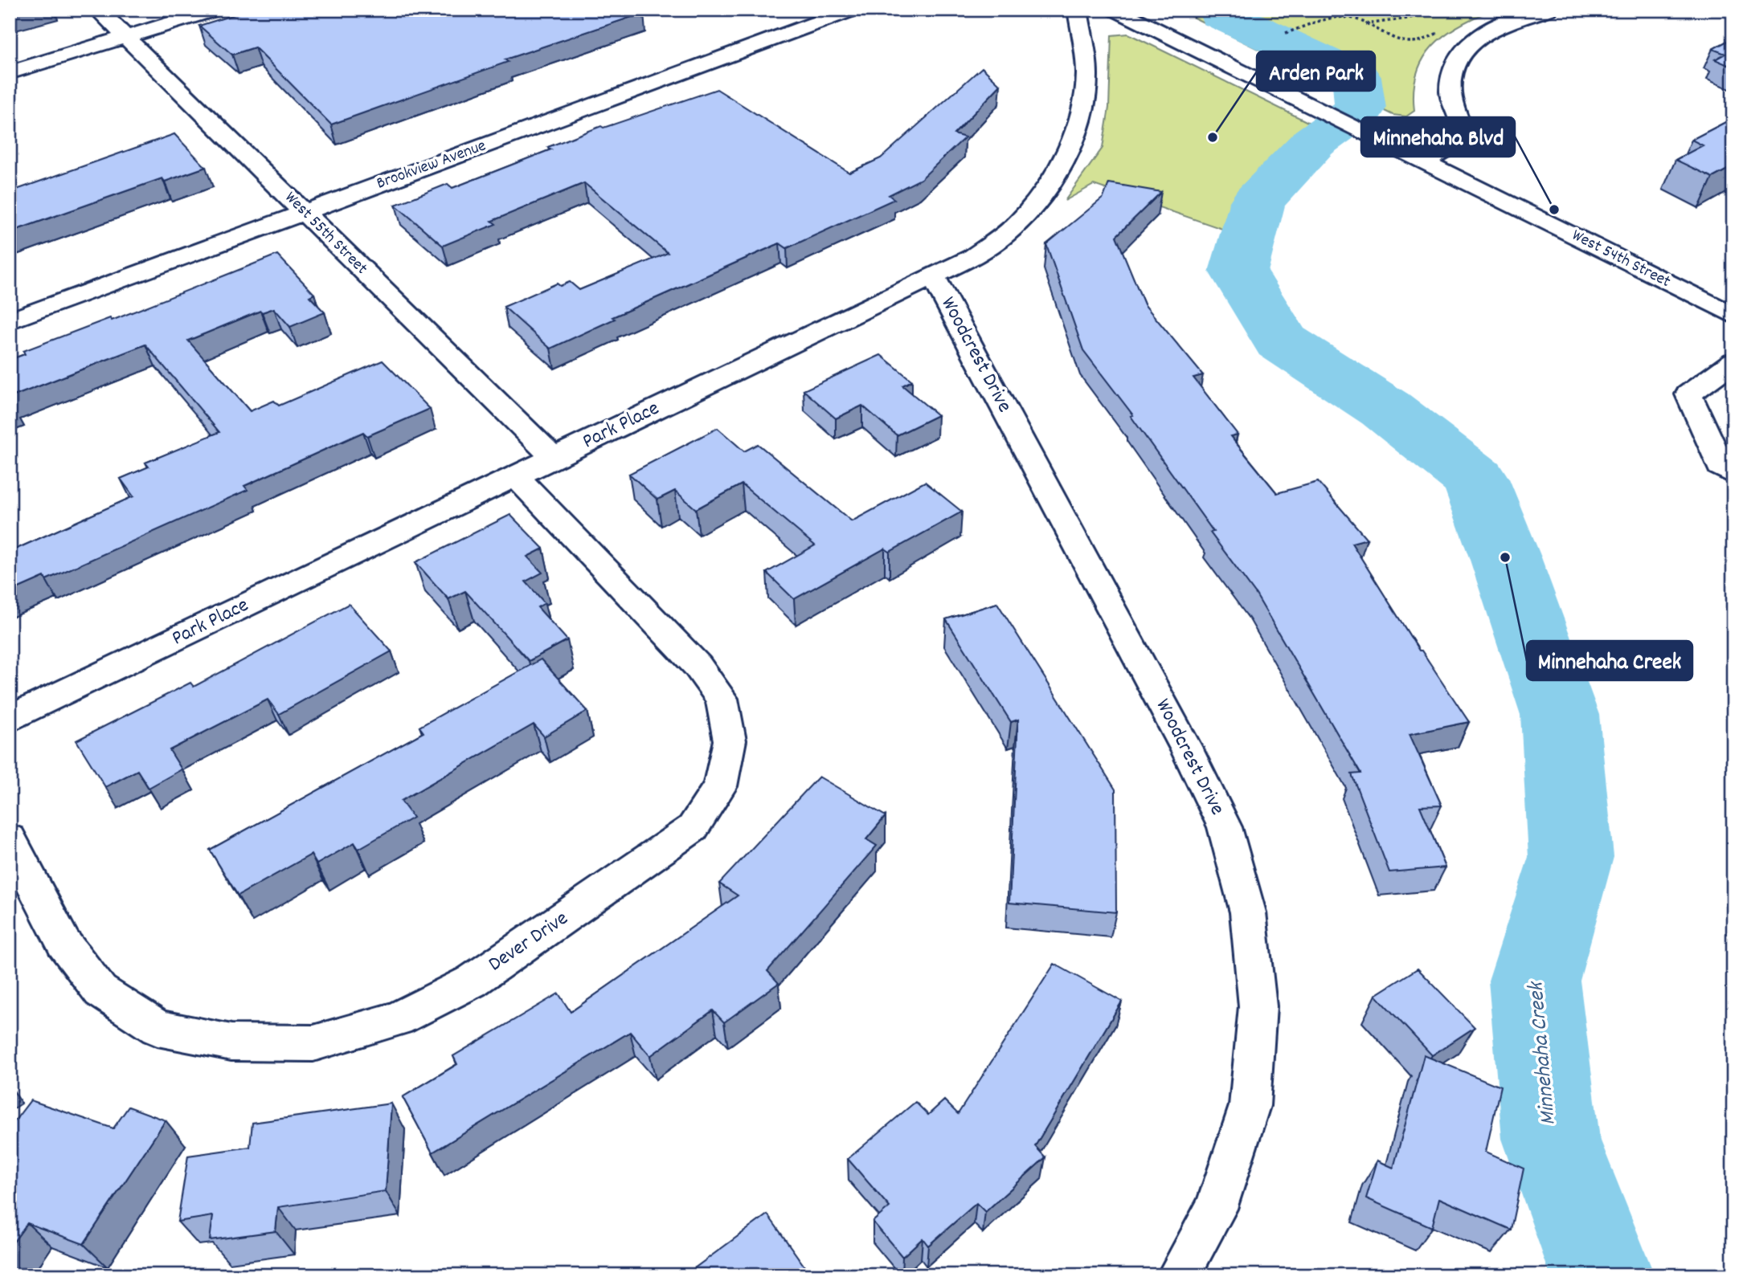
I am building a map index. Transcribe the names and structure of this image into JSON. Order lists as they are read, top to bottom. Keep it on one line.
{"streets":{"street":["Brookview Avenue","West 55th Street","West 54th Street","Woodcrest Drive","Park Place","Dever Drive"]},"crossings":[["Brookview Avenue","West 55th Street"],["West 55th Street","Park Place"],["Woodcrest Drive","Park Place"],["Park Place","Dever Drive"]],"water":["Minnehaha Creek"],"places":["Arden Park","Minnehaha Blvd","Minnehaha Creek"]}
